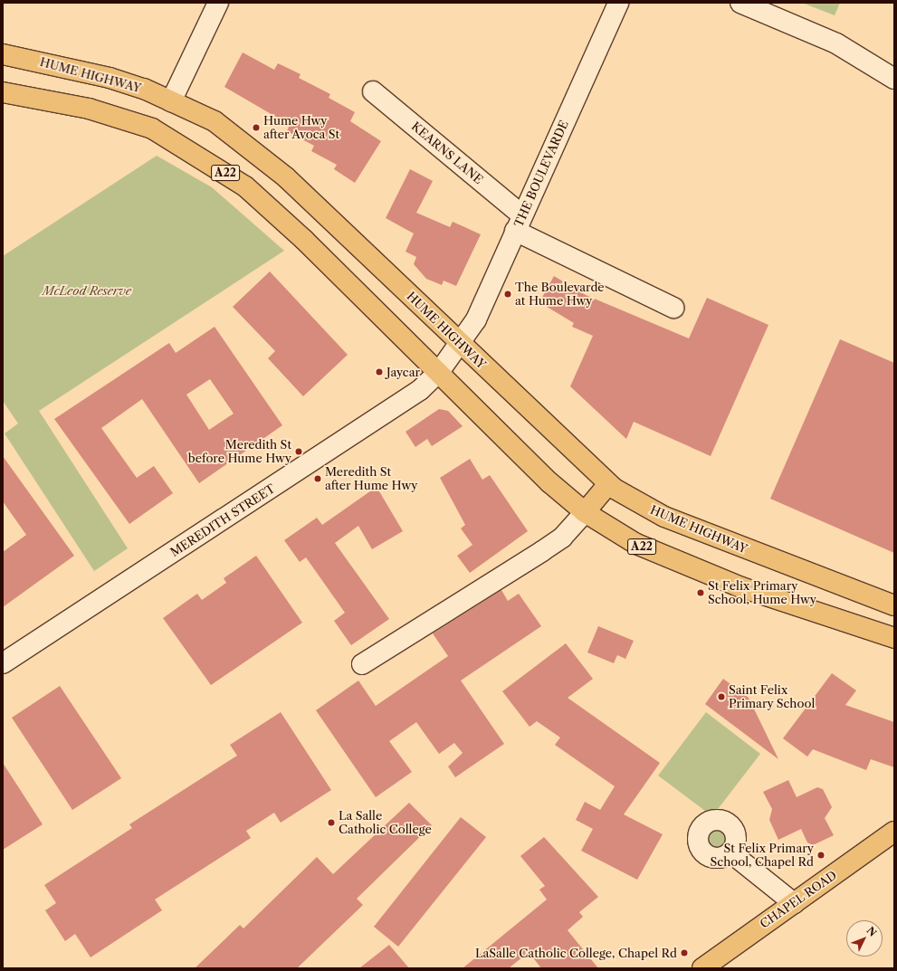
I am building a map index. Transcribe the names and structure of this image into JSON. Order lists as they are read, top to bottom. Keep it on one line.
{"streets":{"main road":["HUME HIGHWAY","A22","CHAPEL ROAD"],"street":["KEARNS LANE","THE BOULEVARDE","MEREDITH STREET"]},"crossings":[["HUME HIGHWAY","THE BOULEVARDE"],["KEARNS LANE","THE BOULEVARDE"],["A22","THE BOULEVARDE"],["A22","MEREDITH STREET"],["THE BOULEVARDE","MEREDITH STREET"]],"parks":["McLeod Reserve"],"places":["Hume Hwy after Avoca St","The Boulevarde at Hume Hwy","Jaycar","Meredith St before Hume Hwy","Meredith St after Hume Hwy","St Felix Primary School, Hume Hwy","Saint Felix Primary School","La Salle Catholic College","St Felix Primary School, Chapel Rd","LaSalle Catholic College, Chapel Rd"],"north":"top right"}
